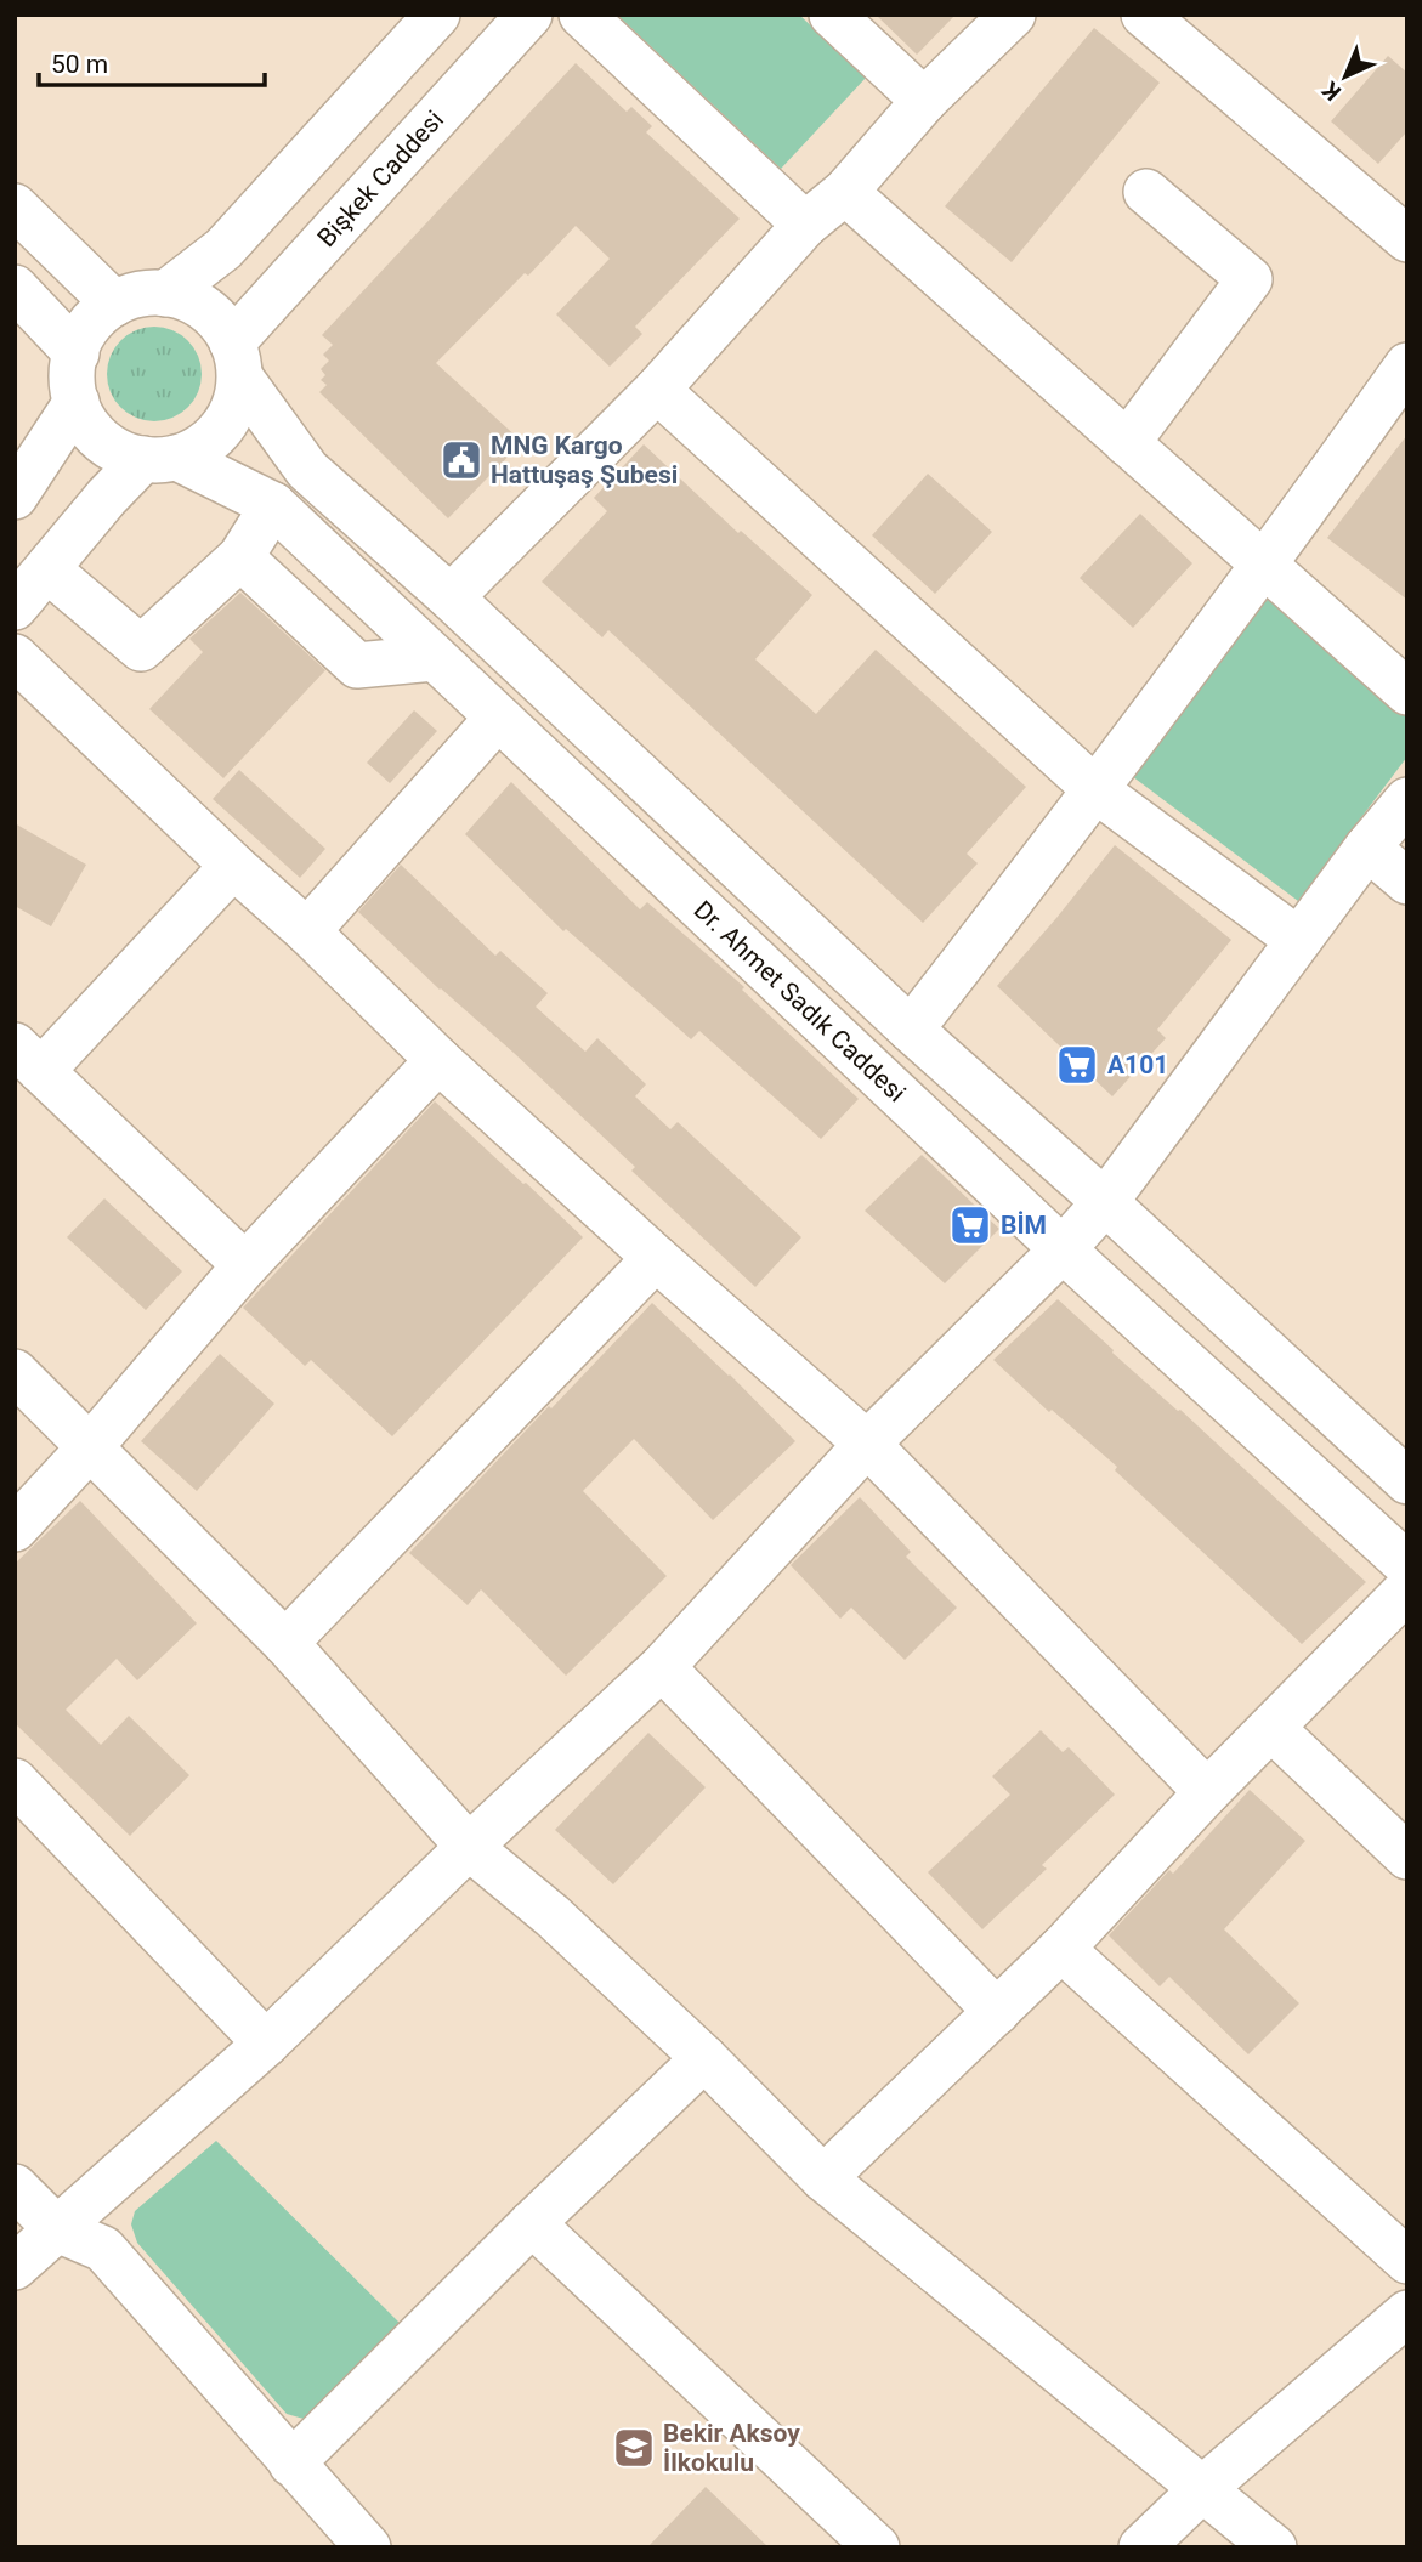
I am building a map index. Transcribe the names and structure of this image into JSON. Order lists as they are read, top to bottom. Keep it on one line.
{"streets":{"street":["Bişkek Caddesi","Dr. Ahmet Sadık Caddesi"]},"crossings":[["Bişkek Caddesi","Dr. Ahmet Sadık Caddesi"]],"places":{"public building":["MNG Kargo Hattuşaş Şubesi"],"supermarket":["A101","BİM"],"school or university":["Bekir Aksoy İlkokulu"]},"scale_bar":"50 m","north":"bottom left"}
